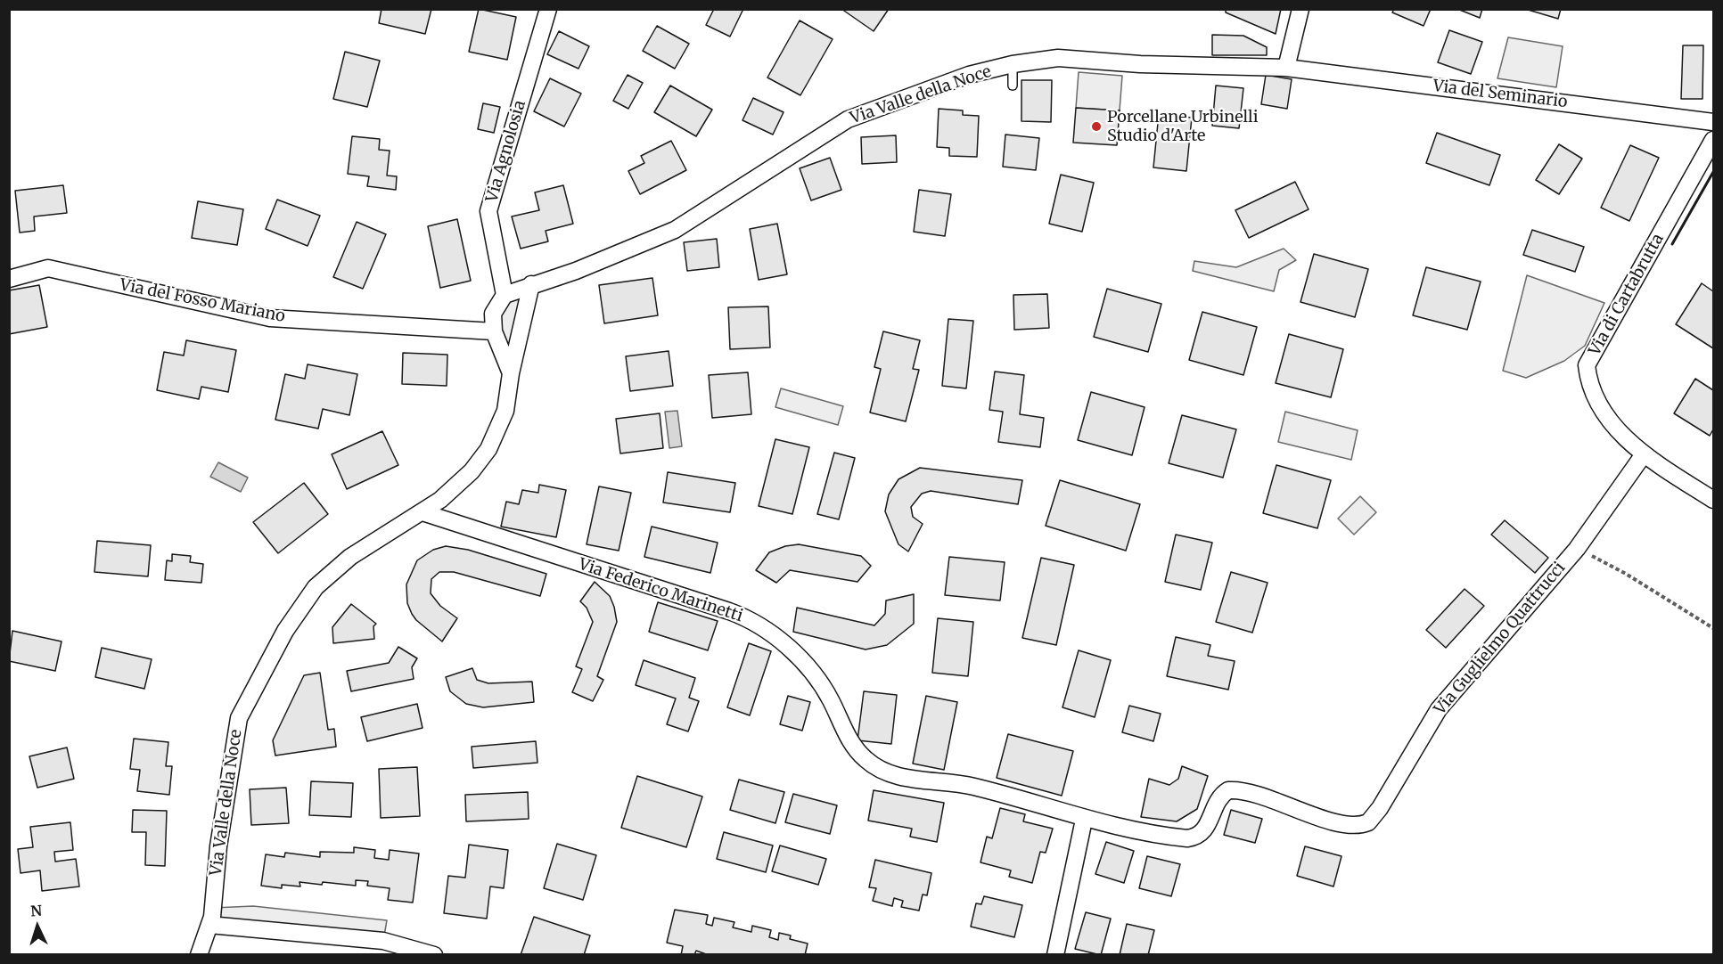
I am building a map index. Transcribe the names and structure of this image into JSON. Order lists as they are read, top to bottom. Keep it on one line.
{"streets":{"street":["Via del Seminario","Via Valle della Noce","Via Agnolosia","Via di Cartabrutta","Via del Fosso Mariano","Via Federico Marinetti","Via Guglielmo Quattrucci"]},"crossings":[["Via del Seminario","Via Valle della Noce"],["Via Valle della Noce","Via Agnolosia"],["Via Valle della Noce","Via Federico Marinetti"],["Via di Cartabrutta","Via Guglielmo Quattrucci"],["Via Federico Marinetti","Via Guglielmo Quattrucci"]],"places":["Porcellane Urbinelli Studio d'Arte"],"north":"top"}
